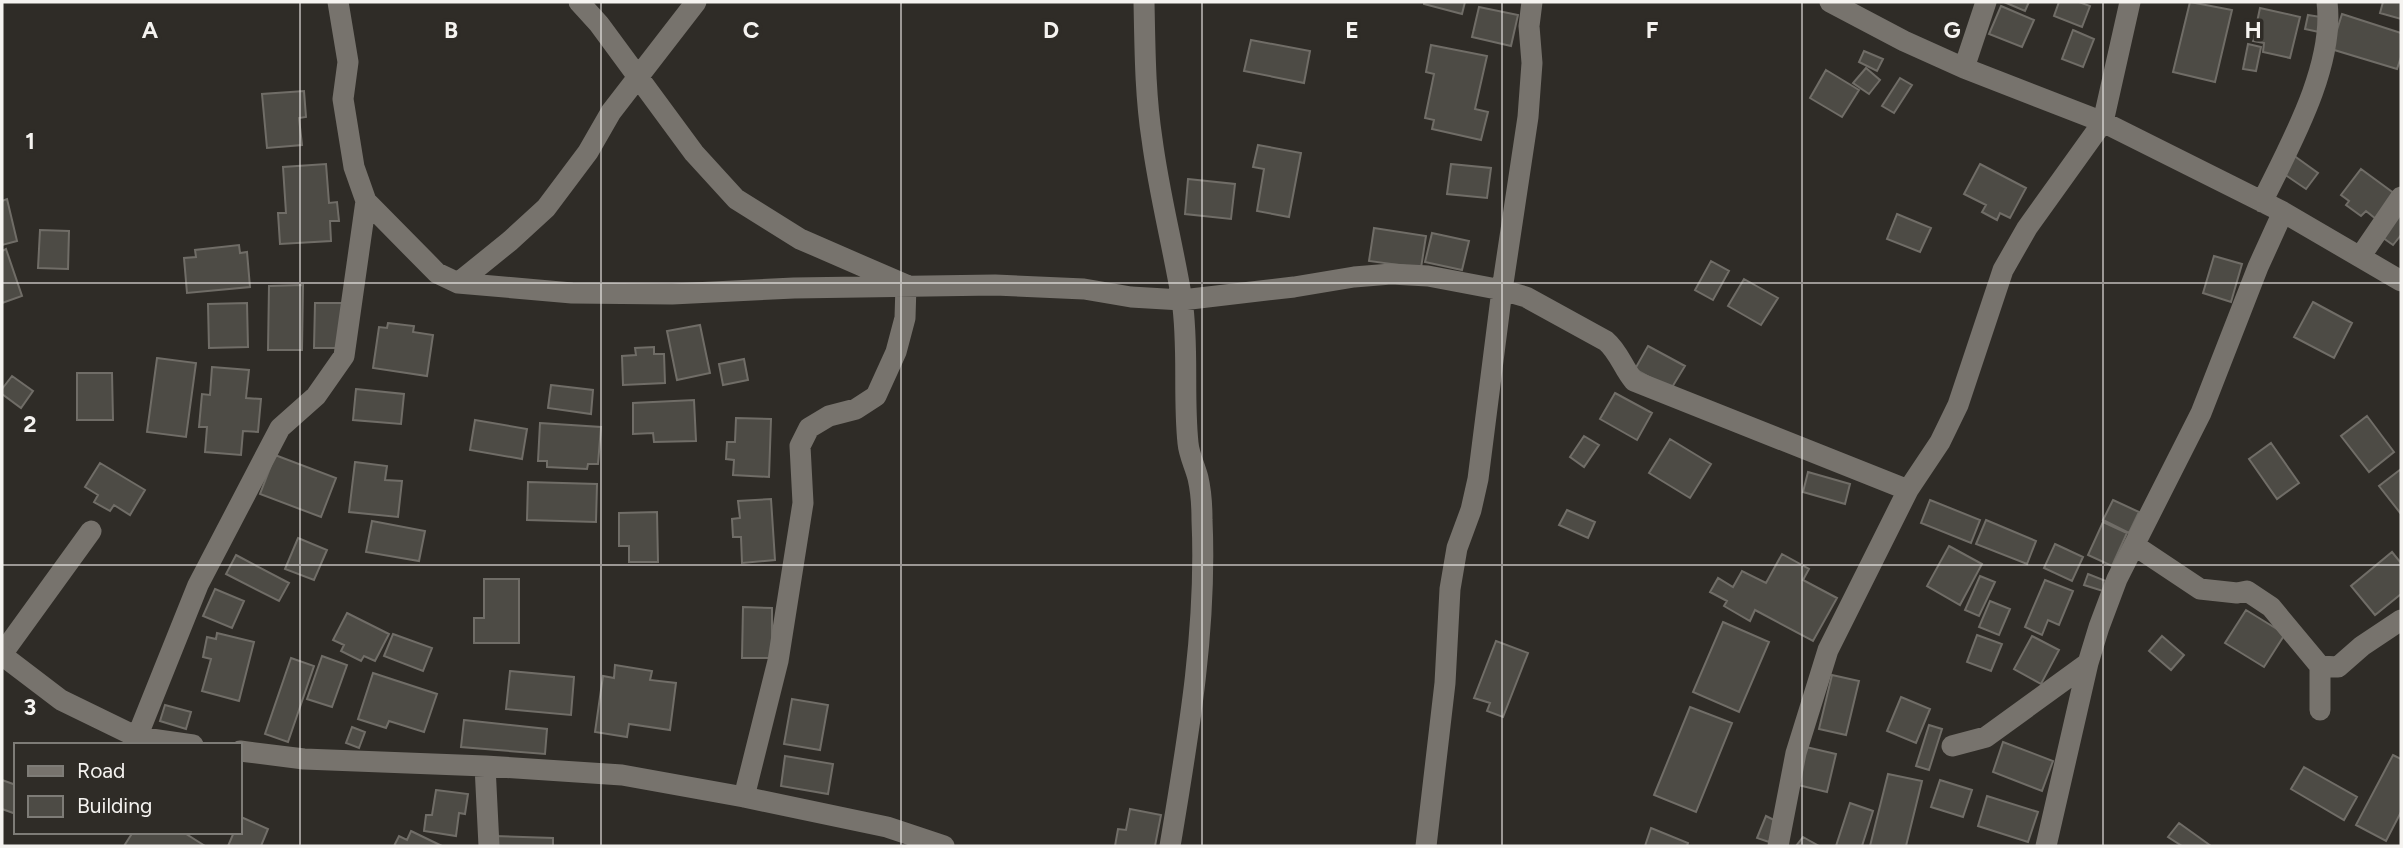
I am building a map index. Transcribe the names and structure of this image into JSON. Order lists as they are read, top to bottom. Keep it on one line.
{"legend":["Road","Building"],"grid":{"columns":["A","B","C","D","E","F","G","H"],"rows":["1","2","3"]}}
